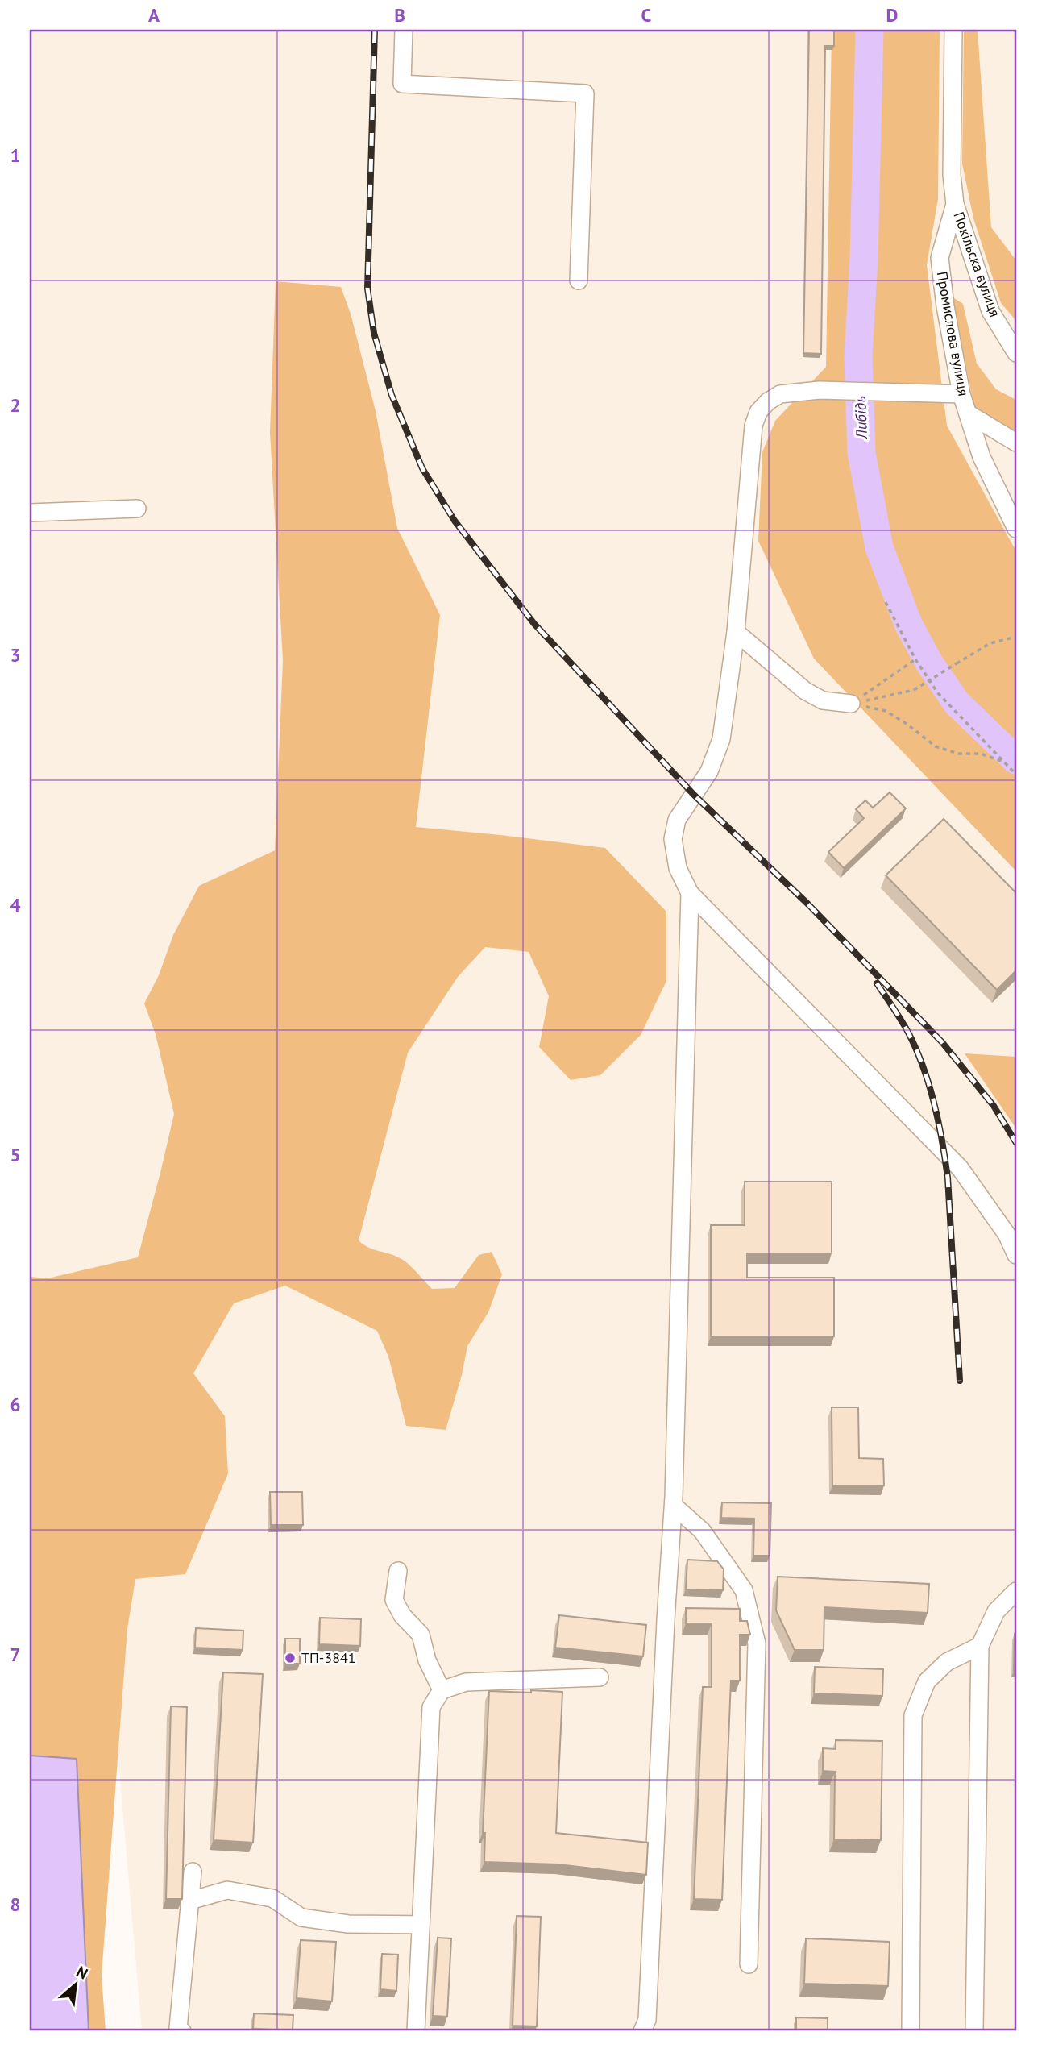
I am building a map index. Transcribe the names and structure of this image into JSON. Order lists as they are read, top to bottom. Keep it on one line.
{"streets":{"street":["Покільска вулиця","Промислова вулиця"]},"crossings":[["Покільска вулиця","Промислова вулиця"]],"water":["Либідь"],"places":["ТП-3841"],"north":"top right","grid":{"columns":["A","B","C","D"],"rows":["1","2","3","4","5","6","7","8"]}}
